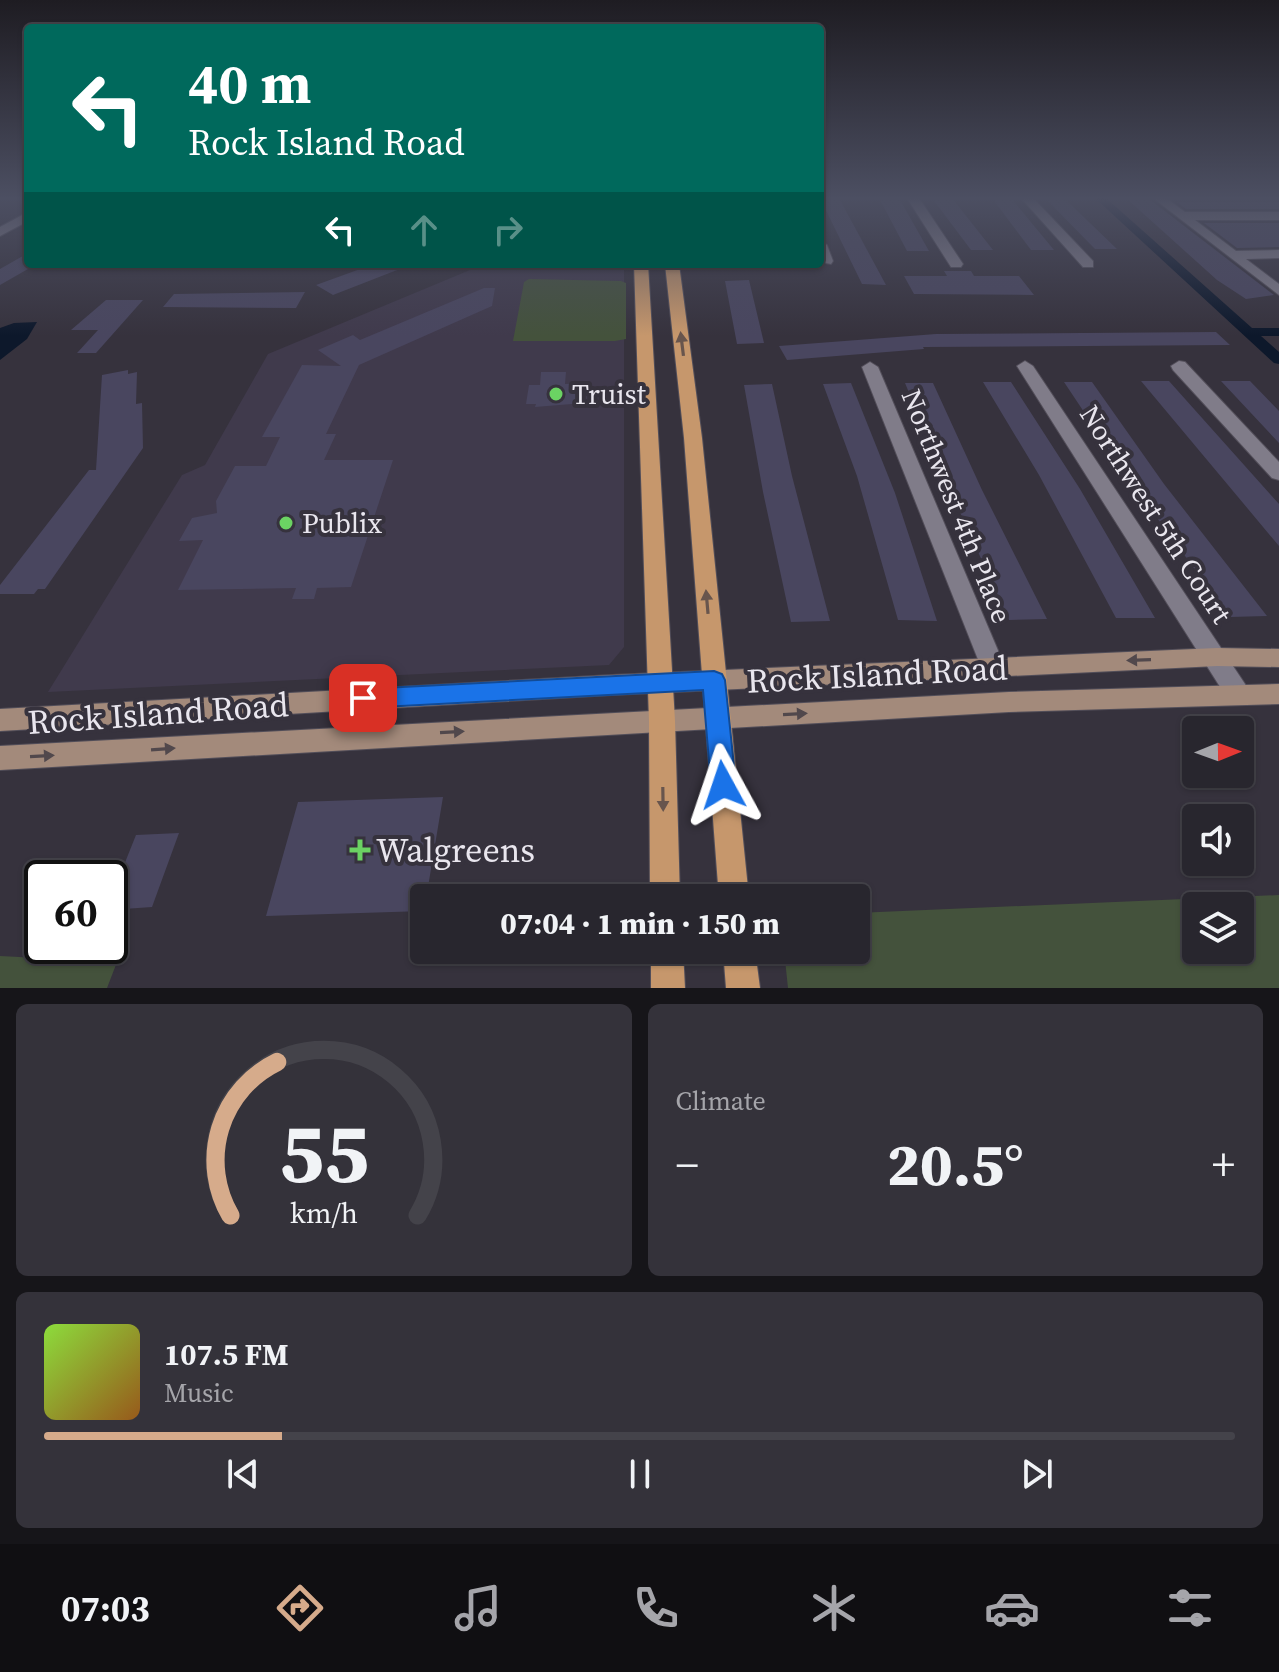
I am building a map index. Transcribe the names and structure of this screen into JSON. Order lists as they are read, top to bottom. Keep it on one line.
{"streets":{"main road":["Rock Island Road"],"street":["Northwest 4th Place","Northwest 5th Court"]},"crossings":[["Northwest 4th Place","Rock Island Road"],["Northwest 5th Court","Rock Island Road"]],"places":{"other":["Truist","Publix"],"health":["Walgreens"]},"north":"right","page":{"turn":["40 m","Rock Island Road"],"limit":"60","trip":"07:04 · 1 min · 150 m","tile":"Climate","heat":["−","20.5°","+"],"song":["107.5 FM","Music"],"tabs":"07:03","gauge":["55","km/h"]}}
